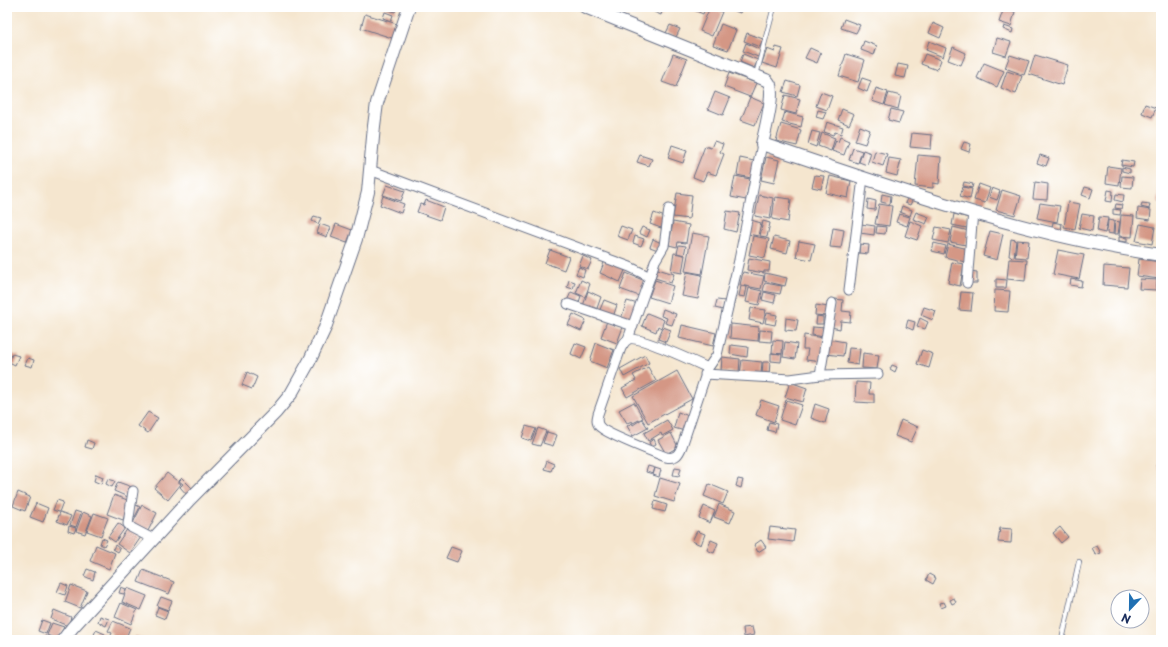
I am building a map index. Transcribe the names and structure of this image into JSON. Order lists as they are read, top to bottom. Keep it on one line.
{"north":"bottom"}
